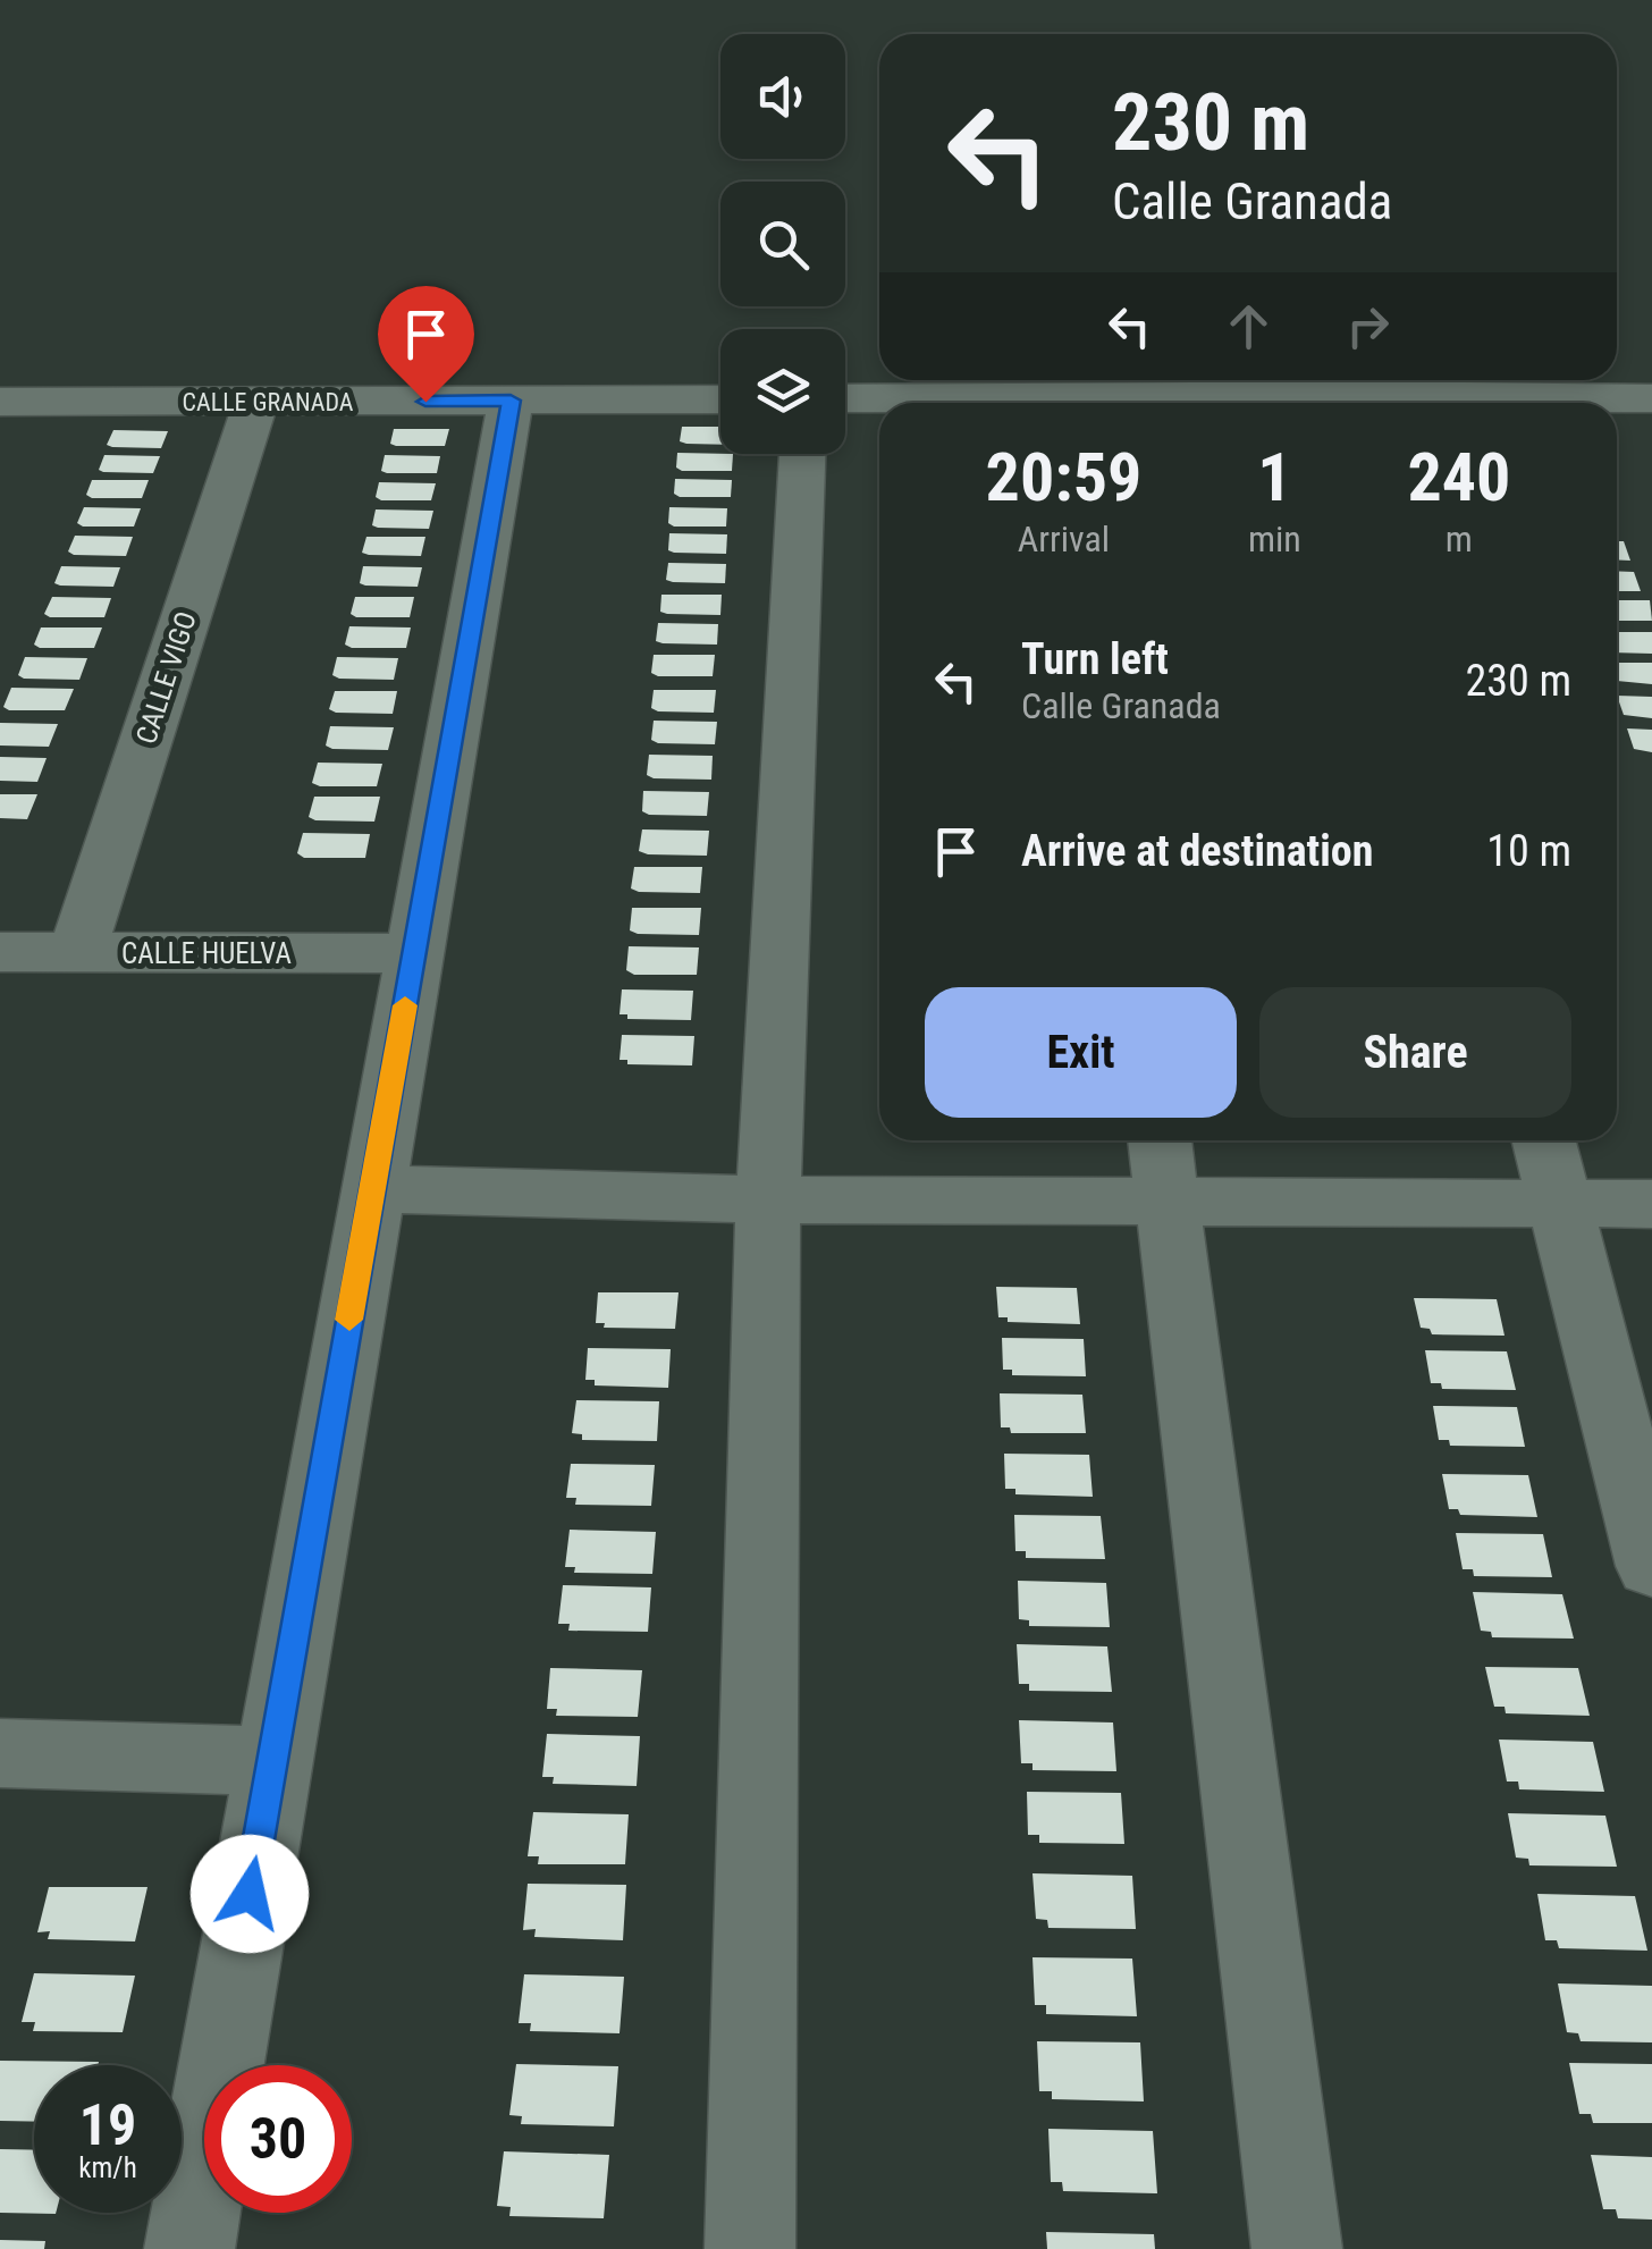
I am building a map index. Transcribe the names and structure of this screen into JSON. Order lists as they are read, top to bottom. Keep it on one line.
{"streets":{"street":["CALLE GRANADA","CALLE VIGO","CALLE HUELVA"]},"crossings":[["CALLE GRANADA","CALLE VIGO"],["CALLE VIGO","CALLE HUELVA"]],"page":{"turn":["230 m","Calle Granada"],"eta":["20:59","Arrival","1","min","240","m"],"list":[{"name":"Turn left","note":"Calle Granada","value":"230 m"},{"name":"Arrive at destination","value":"10 m"}],"buttons":["Exit","Share"],"speed":"19 km/h","limit":"30"}}
